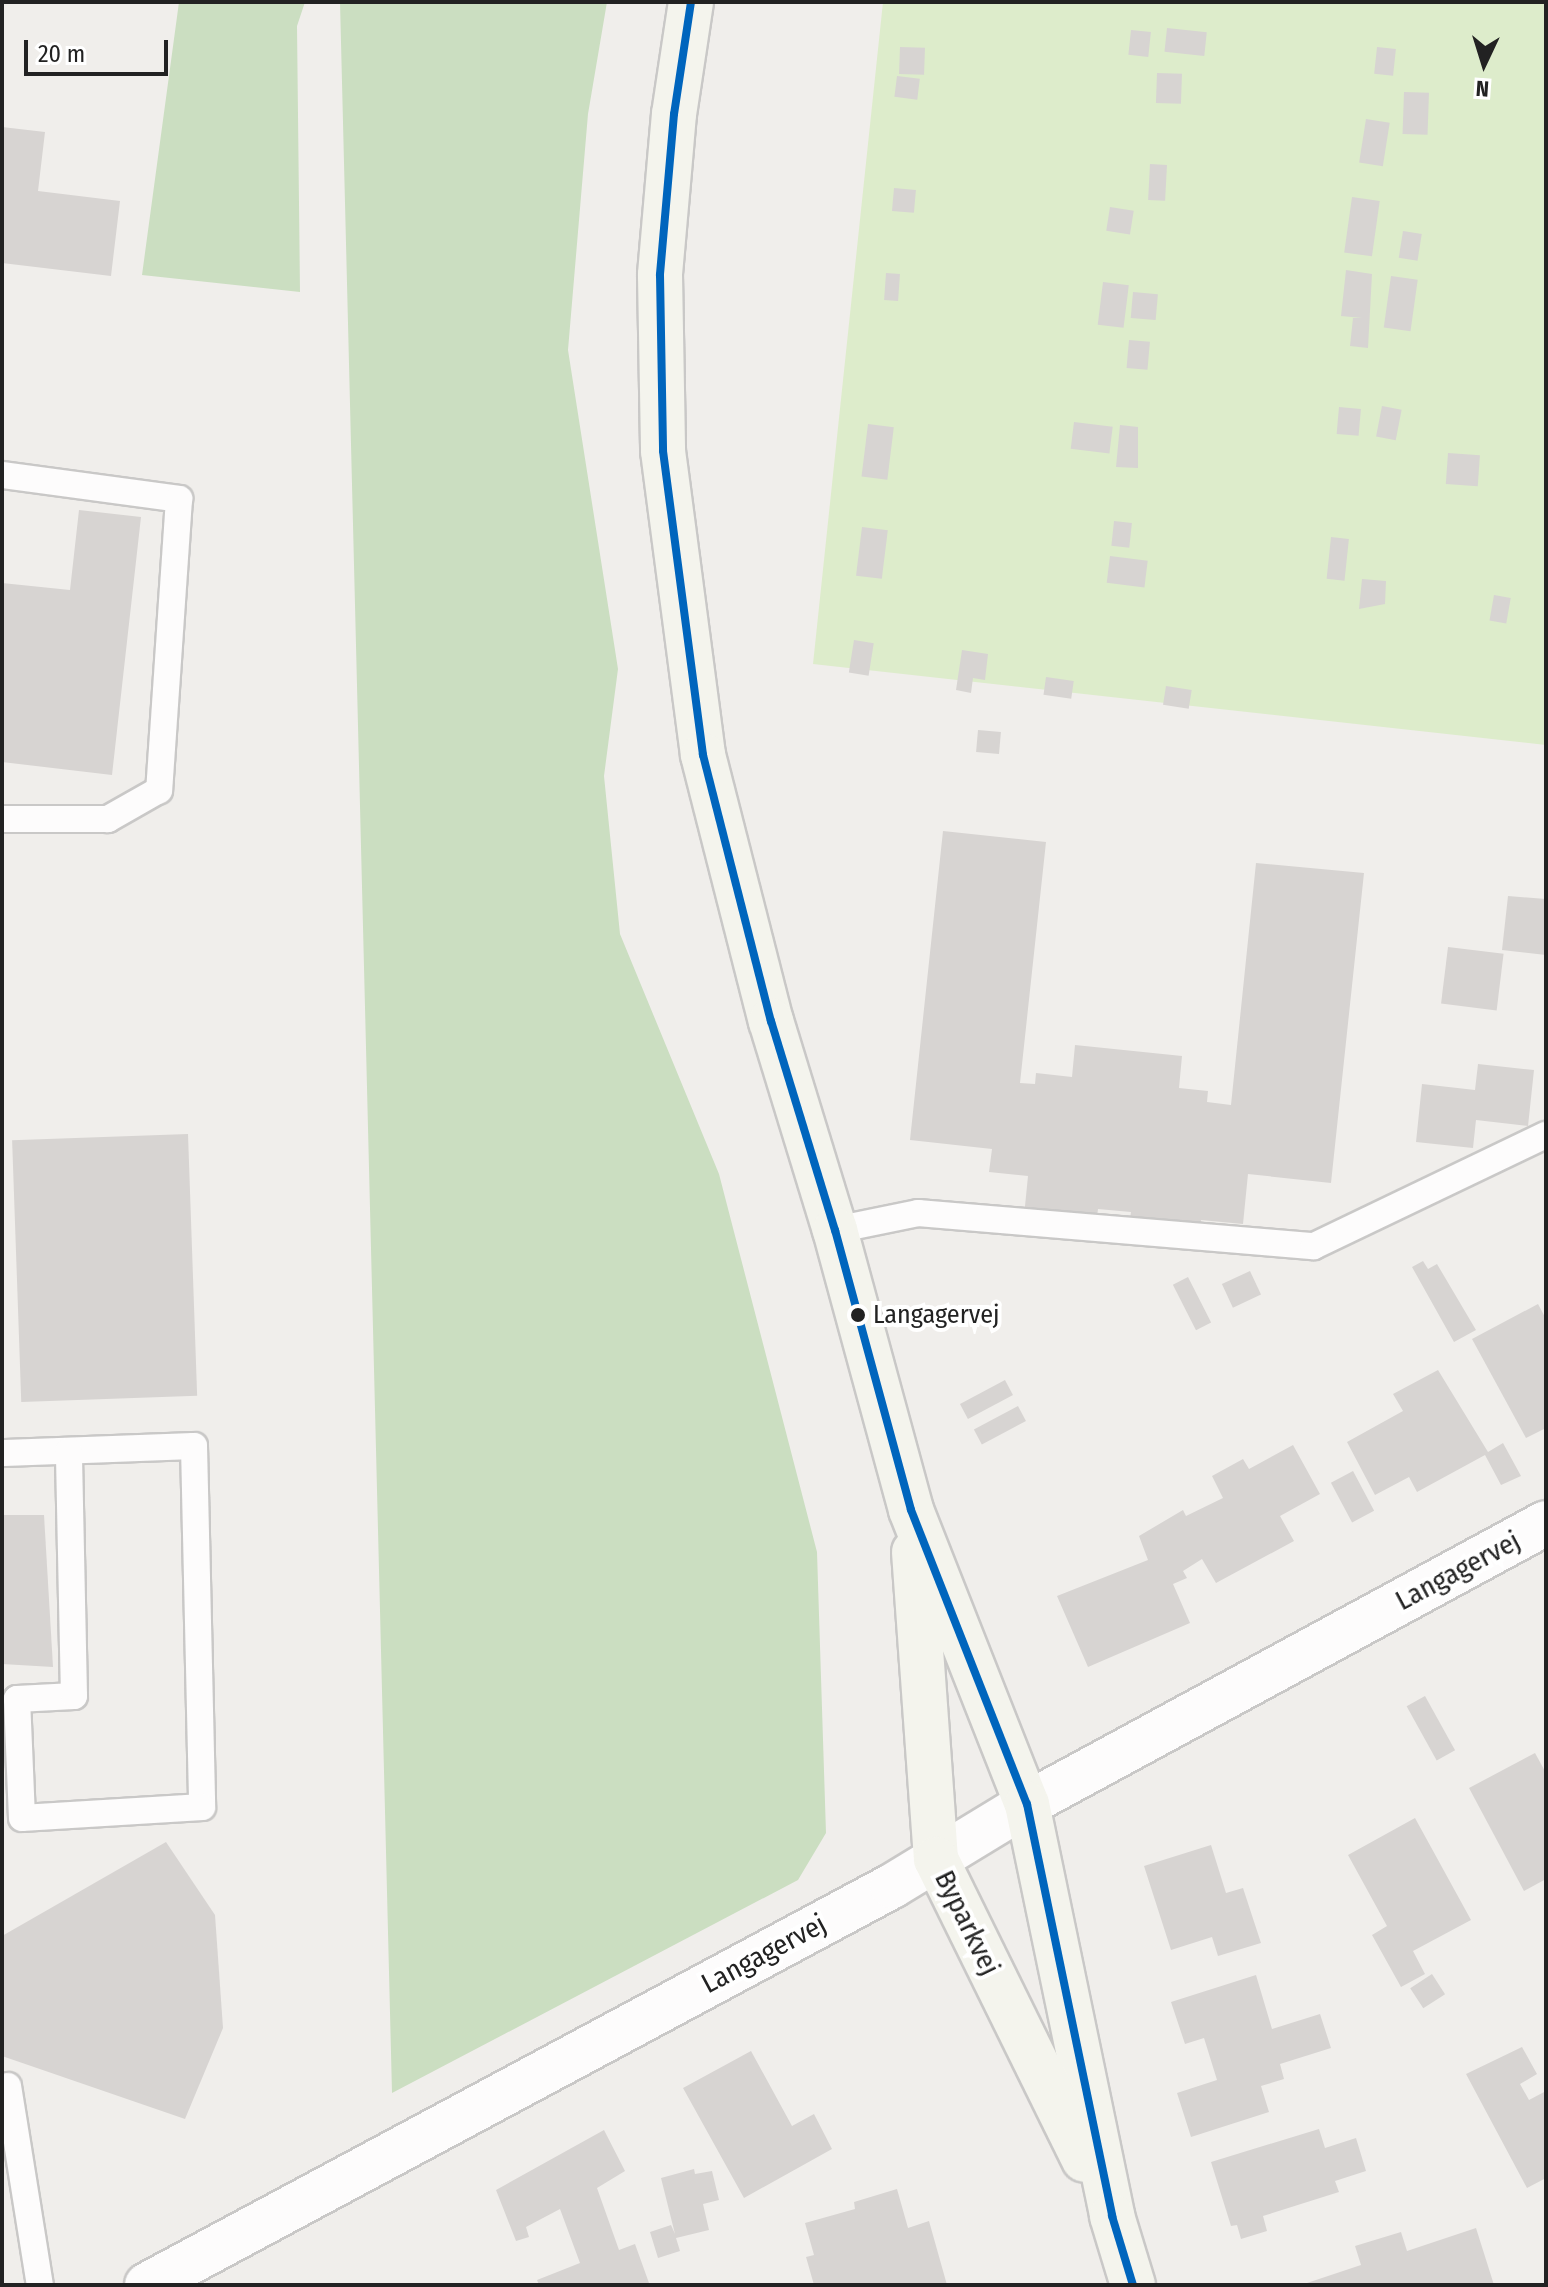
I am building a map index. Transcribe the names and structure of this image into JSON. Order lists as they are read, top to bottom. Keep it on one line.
{"streets":{"street":["Langagervej","Byparkvej"]},"crossings":[["Langagervej","Byparkvej"]],"places":["Langagervej"],"scale_bar":"20 m","north":"bottom"}
